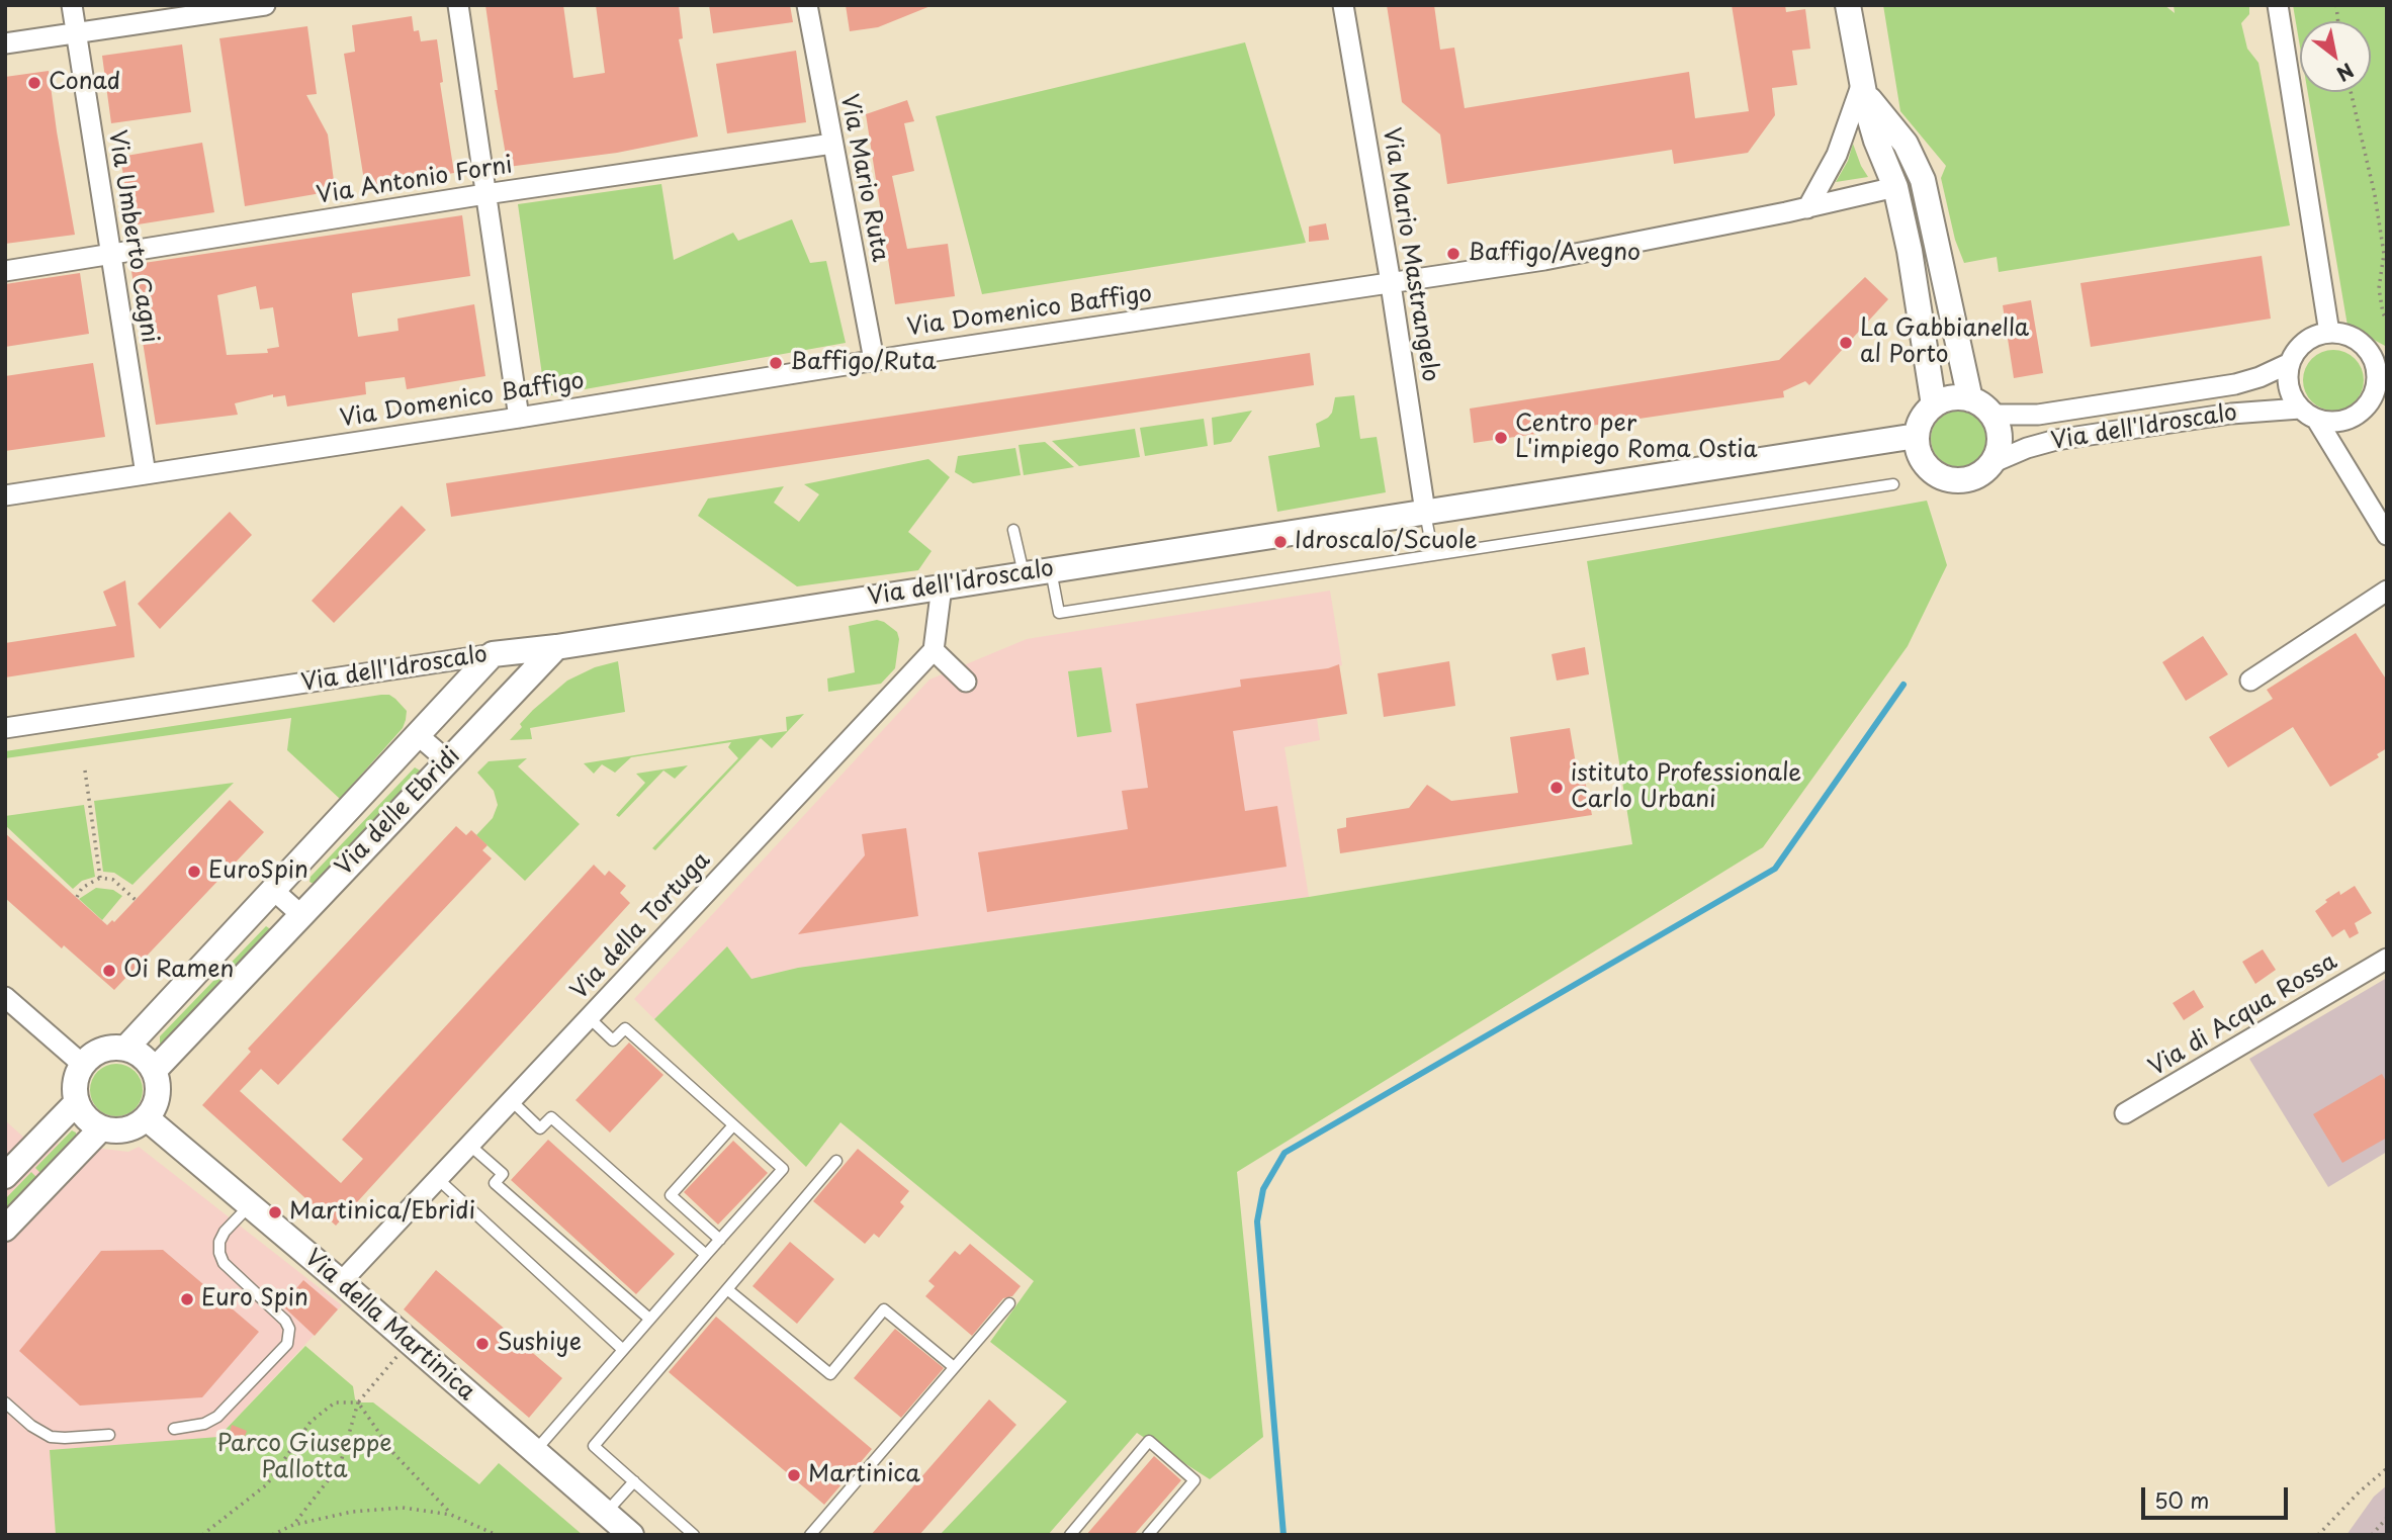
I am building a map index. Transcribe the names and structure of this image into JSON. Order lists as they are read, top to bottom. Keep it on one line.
{"streets":{"street":["Via Mario Ruta","Via Antonio Forni","Via Umberto Cagni","Via Mario Mastrangelo","Via Domenico Baffigo","Via dell'Idroscalo","Via delle Ebridi","Via della Tortuga","Via di Acqua Rossa","Via della Martinica"]},"crossings":[["Via Mario Ruta","Via Antonio Forni"],["Via Mario Ruta","Via Domenico Baffigo"],["Via Antonio Forni","Via Umberto Cagni"],["Via Umberto Cagni","Via Domenico Baffigo"],["Via Mario Mastrangelo","Via Domenico Baffigo"],["Via Mario Mastrangelo","Via dell'Idroscalo"],["Via dell'Idroscalo","Via delle Ebridi"],["Via delle Ebridi","Via della Martinica"],["Via della Tortuga","Via della Martinica"]],"parks":["Parco Giuseppe Pallotta"],"places":["Conad","Baffigo/Avegno","La Gabbianella al Porto","Baffigo/Ruta","Centro per L'impiego Roma Ostia","Idroscalo/Scuole","istituto Professionale Carlo Urbani","EuroSpin","Oi Ramen","Martinica/Ebridi","Euro Spin","Sushiye","Martinica"],"scale_bar":"50 m","north":"bottom right"}
